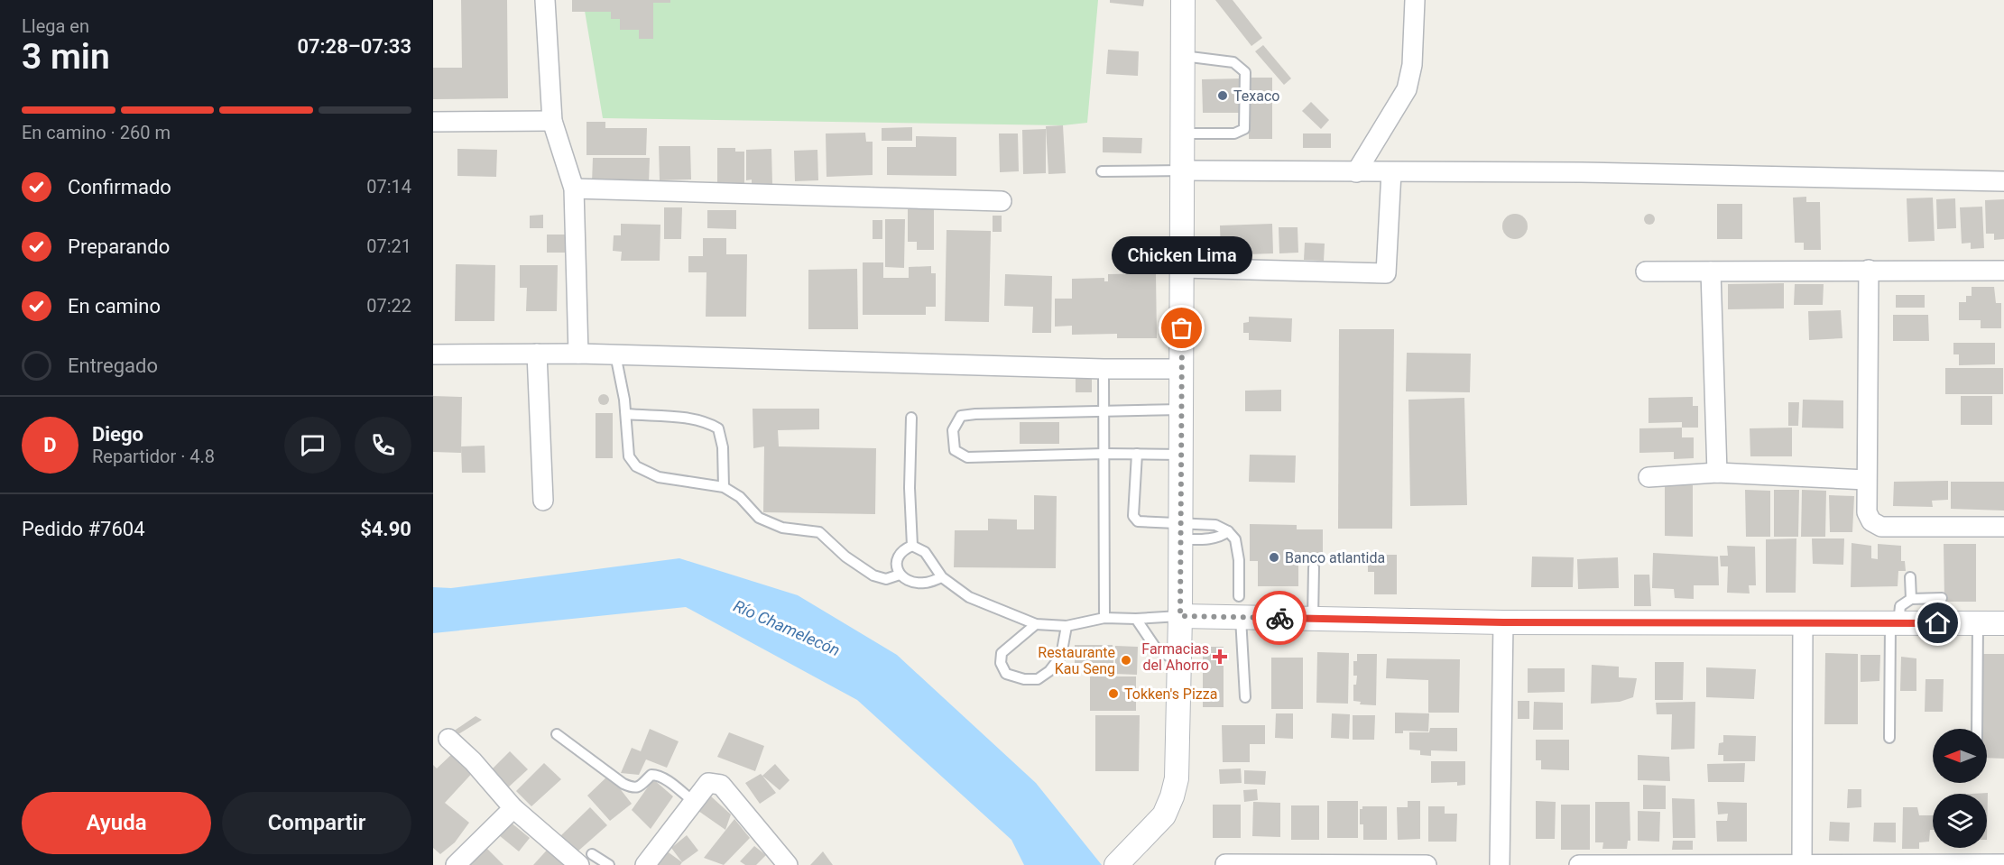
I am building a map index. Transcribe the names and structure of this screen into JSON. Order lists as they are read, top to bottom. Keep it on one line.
{"water":["Río Chamelecón"],"places":{"other":["Texaco","Chicken Lima","Banco atlantida","Restaurante Kau Seng","Tokken's Pizza"],"health":["Farmacias del Ahorro"]},"north":"left","page":{"heading":["3 min","Llega en","07:28–07:33"],"panel":["Diego","Repartidor · 4.8","Pedido #7604","$4.90"],"bar":"En camino · 260 m","list":[["Confirmado","07:14"],["Preparando","07:21"],["En camino","07:22"],"Entregado"],"bubble":"Chicken Lima","round":"D","buttons":["Ayuda","Compartir"]}}
